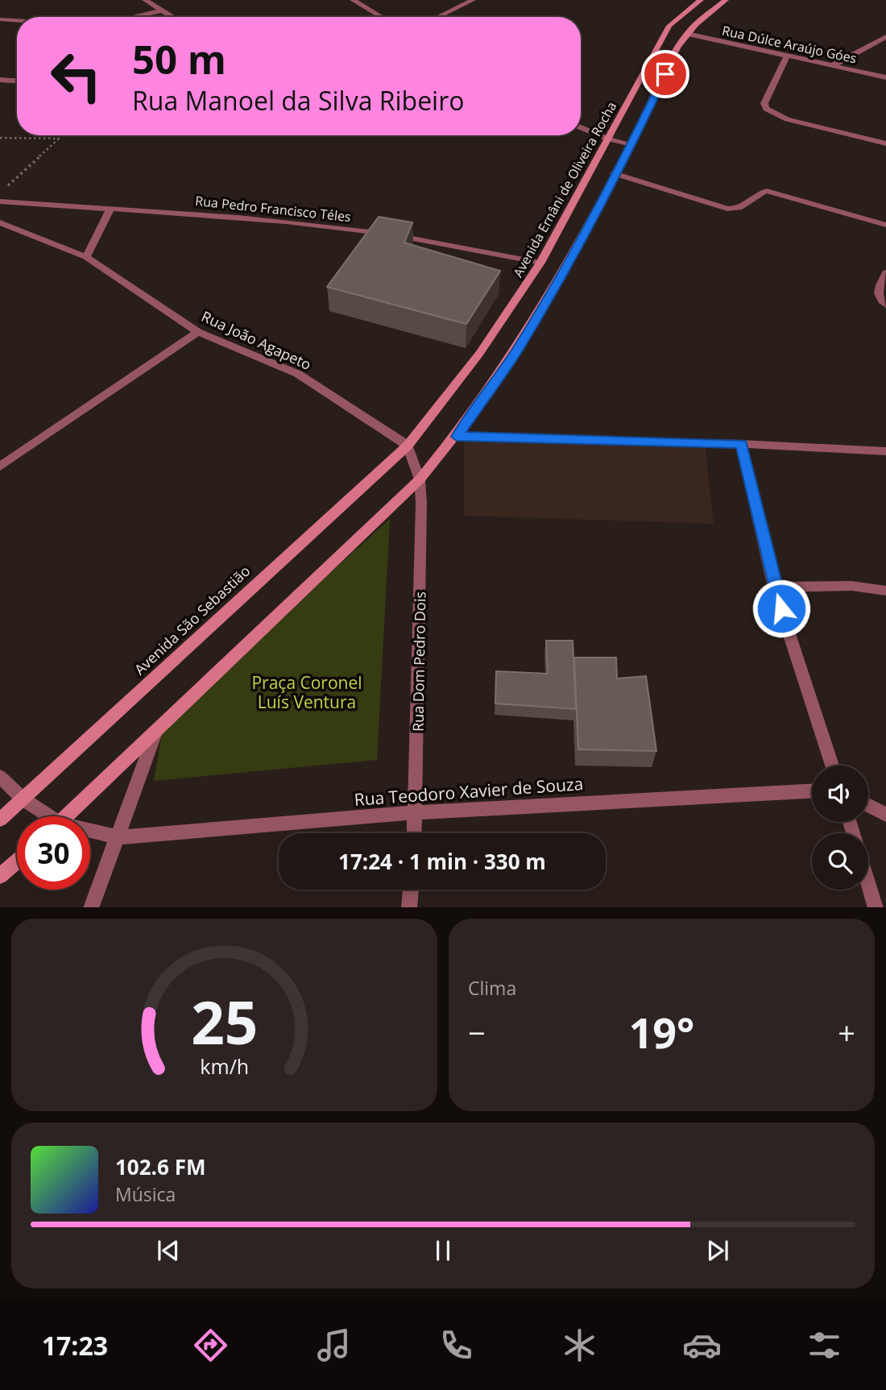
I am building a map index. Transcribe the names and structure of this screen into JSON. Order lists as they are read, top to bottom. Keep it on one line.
{"streets":{"main road":["Avenida Ernâni de Oliveira Rocha","Avenida São Sebastião"],"street":["Rua Dúlce Araújo Góes","Rua Pedro Francisco Téles","Rua João Agapeto","Rua Dom Pedro Dois","Rua Teodoro Xavier de Souza"]},"crossings":[["Avenida Ernâni de Oliveira Rocha","Rua Pedro Francisco Téles"],["Avenida Ernâni de Oliveira Rocha","Rua João Agapeto"],["Avenida Ernâni de Oliveira Rocha","Avenida São Sebastião"],["Avenida Ernâni de Oliveira Rocha","Rua Dom Pedro Dois"],["Rua João Agapeto","Avenida São Sebastião"],["Rua João Agapeto","Rua Dom Pedro Dois"],["Avenida São Sebastião","Rua Dom Pedro Dois"],["Avenida São Sebastião","Rua Teodoro Xavier de Souza"],["Rua Dom Pedro Dois","Rua Teodoro Xavier de Souza"]],"parks":["Praça Coronel Luís Ventura"],"page":{"turn":["50 m","Rua Manoel da Silva Ribeiro"],"limit":"30","trip":"17:24 · 1 min · 330 m","tile":"Clima","heat":["−","19°","+"],"song":["102.6 FM","Música"],"tabs":"17:23","gauge":["25","km/h"]}}
